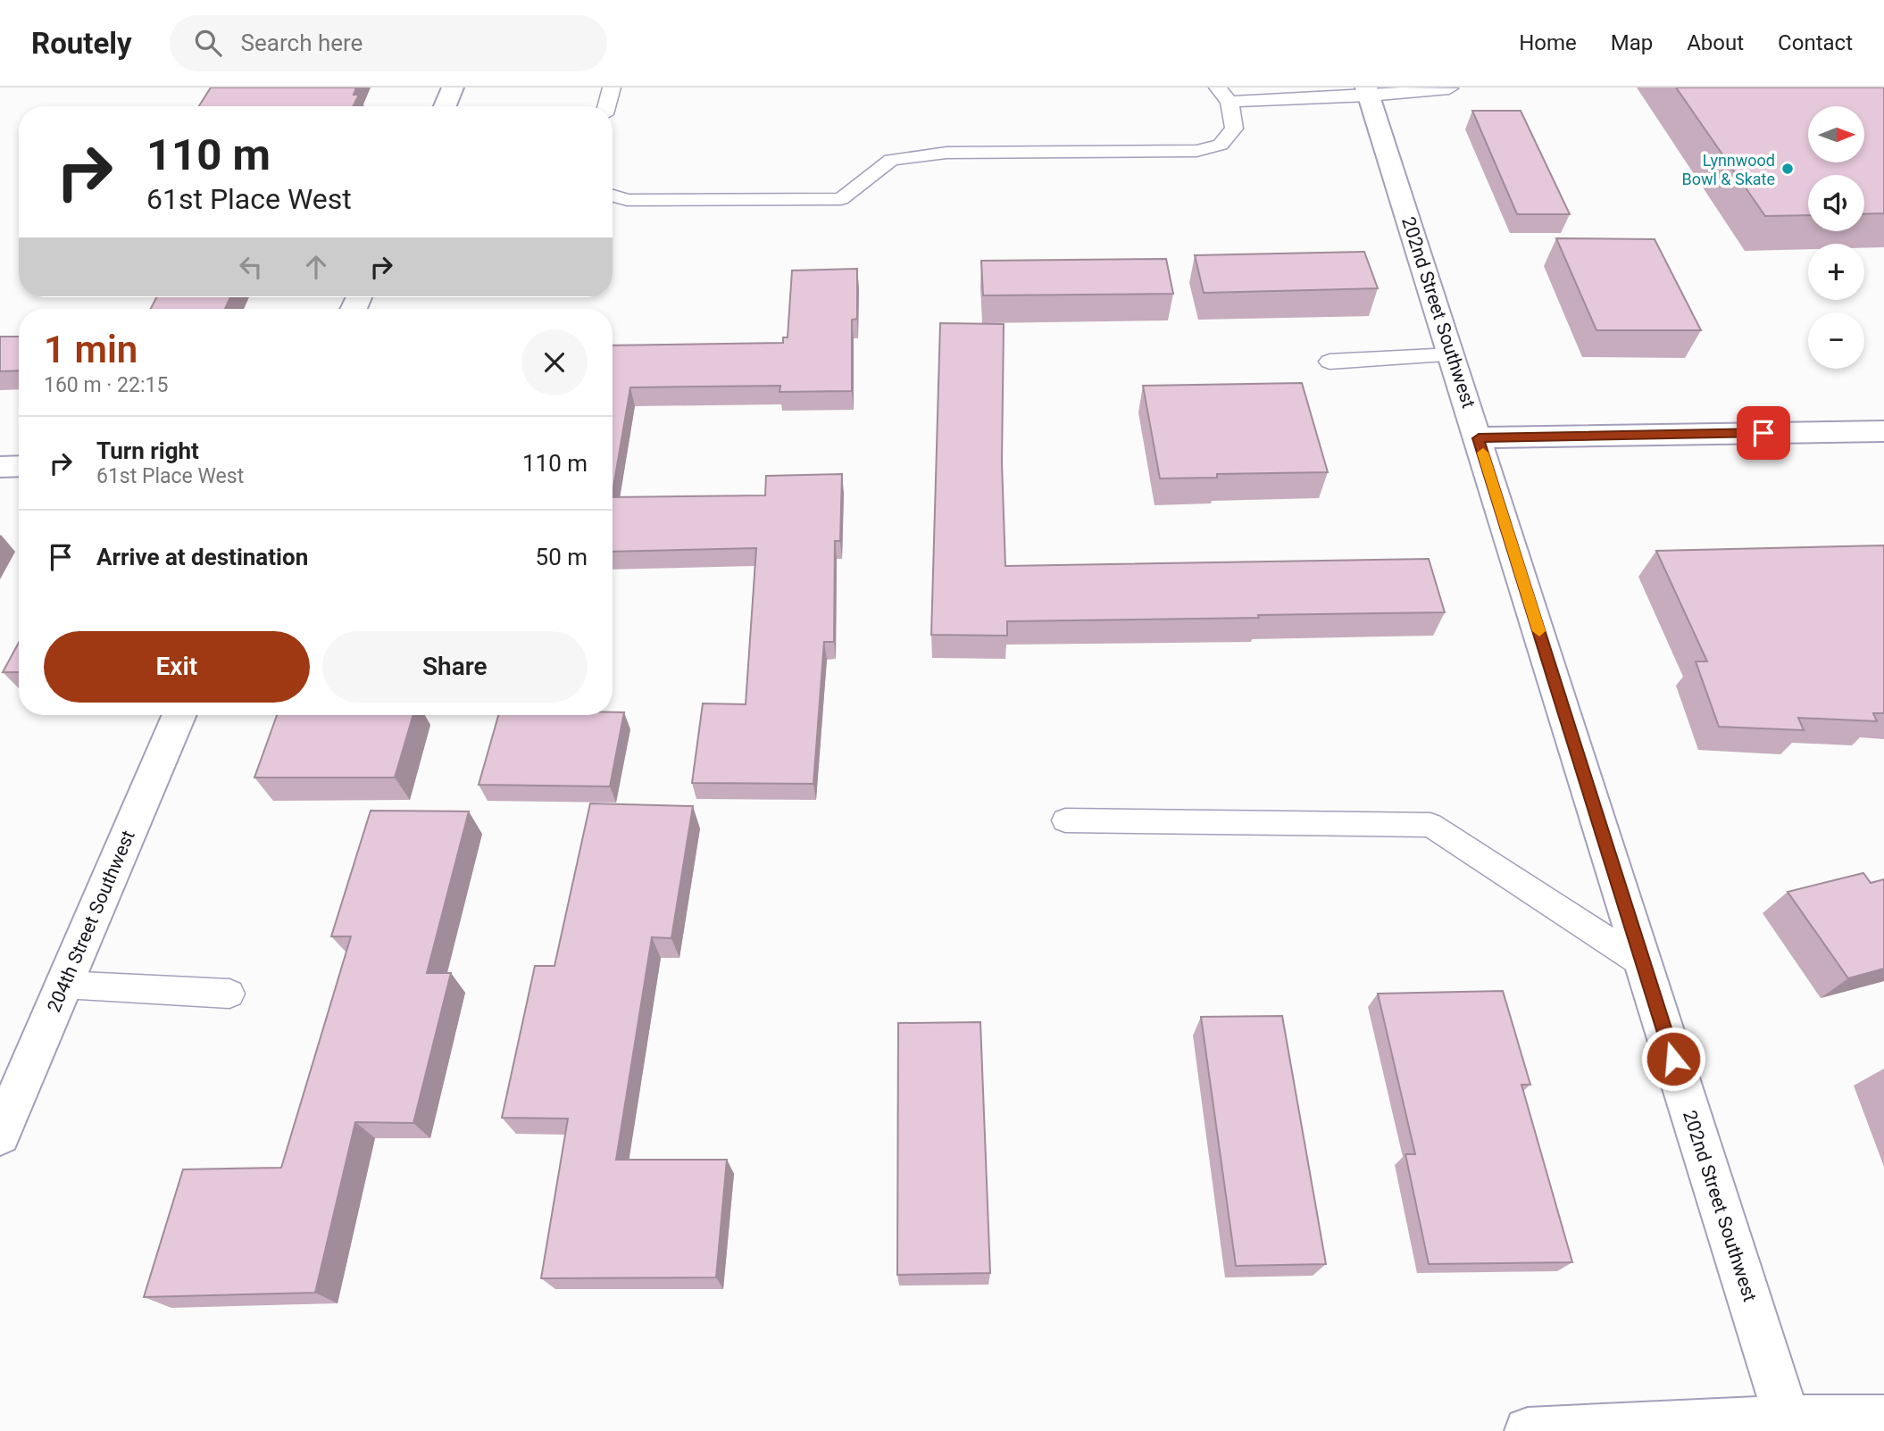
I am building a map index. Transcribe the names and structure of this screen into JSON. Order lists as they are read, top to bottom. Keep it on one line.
{"streets":{"street":["202nd Street Southwest","204th Street Southwest"]},"places":["Lynnwood Bowl & Skate"],"north":"right","page":{"header":"Routely","search":"Search here","nav":["Home","Map","About","Contact"],"map_buttons":["+","−"],"turn":["110 m","61st Place West"],"heading":["1 min","160 m · 22:15"],"list":[{"name":"Turn right","note":"61st Place West","value":"110 m"},{"name":"Arrive at destination","value":"50 m"}],"buttons":["Exit","Share"]}}
